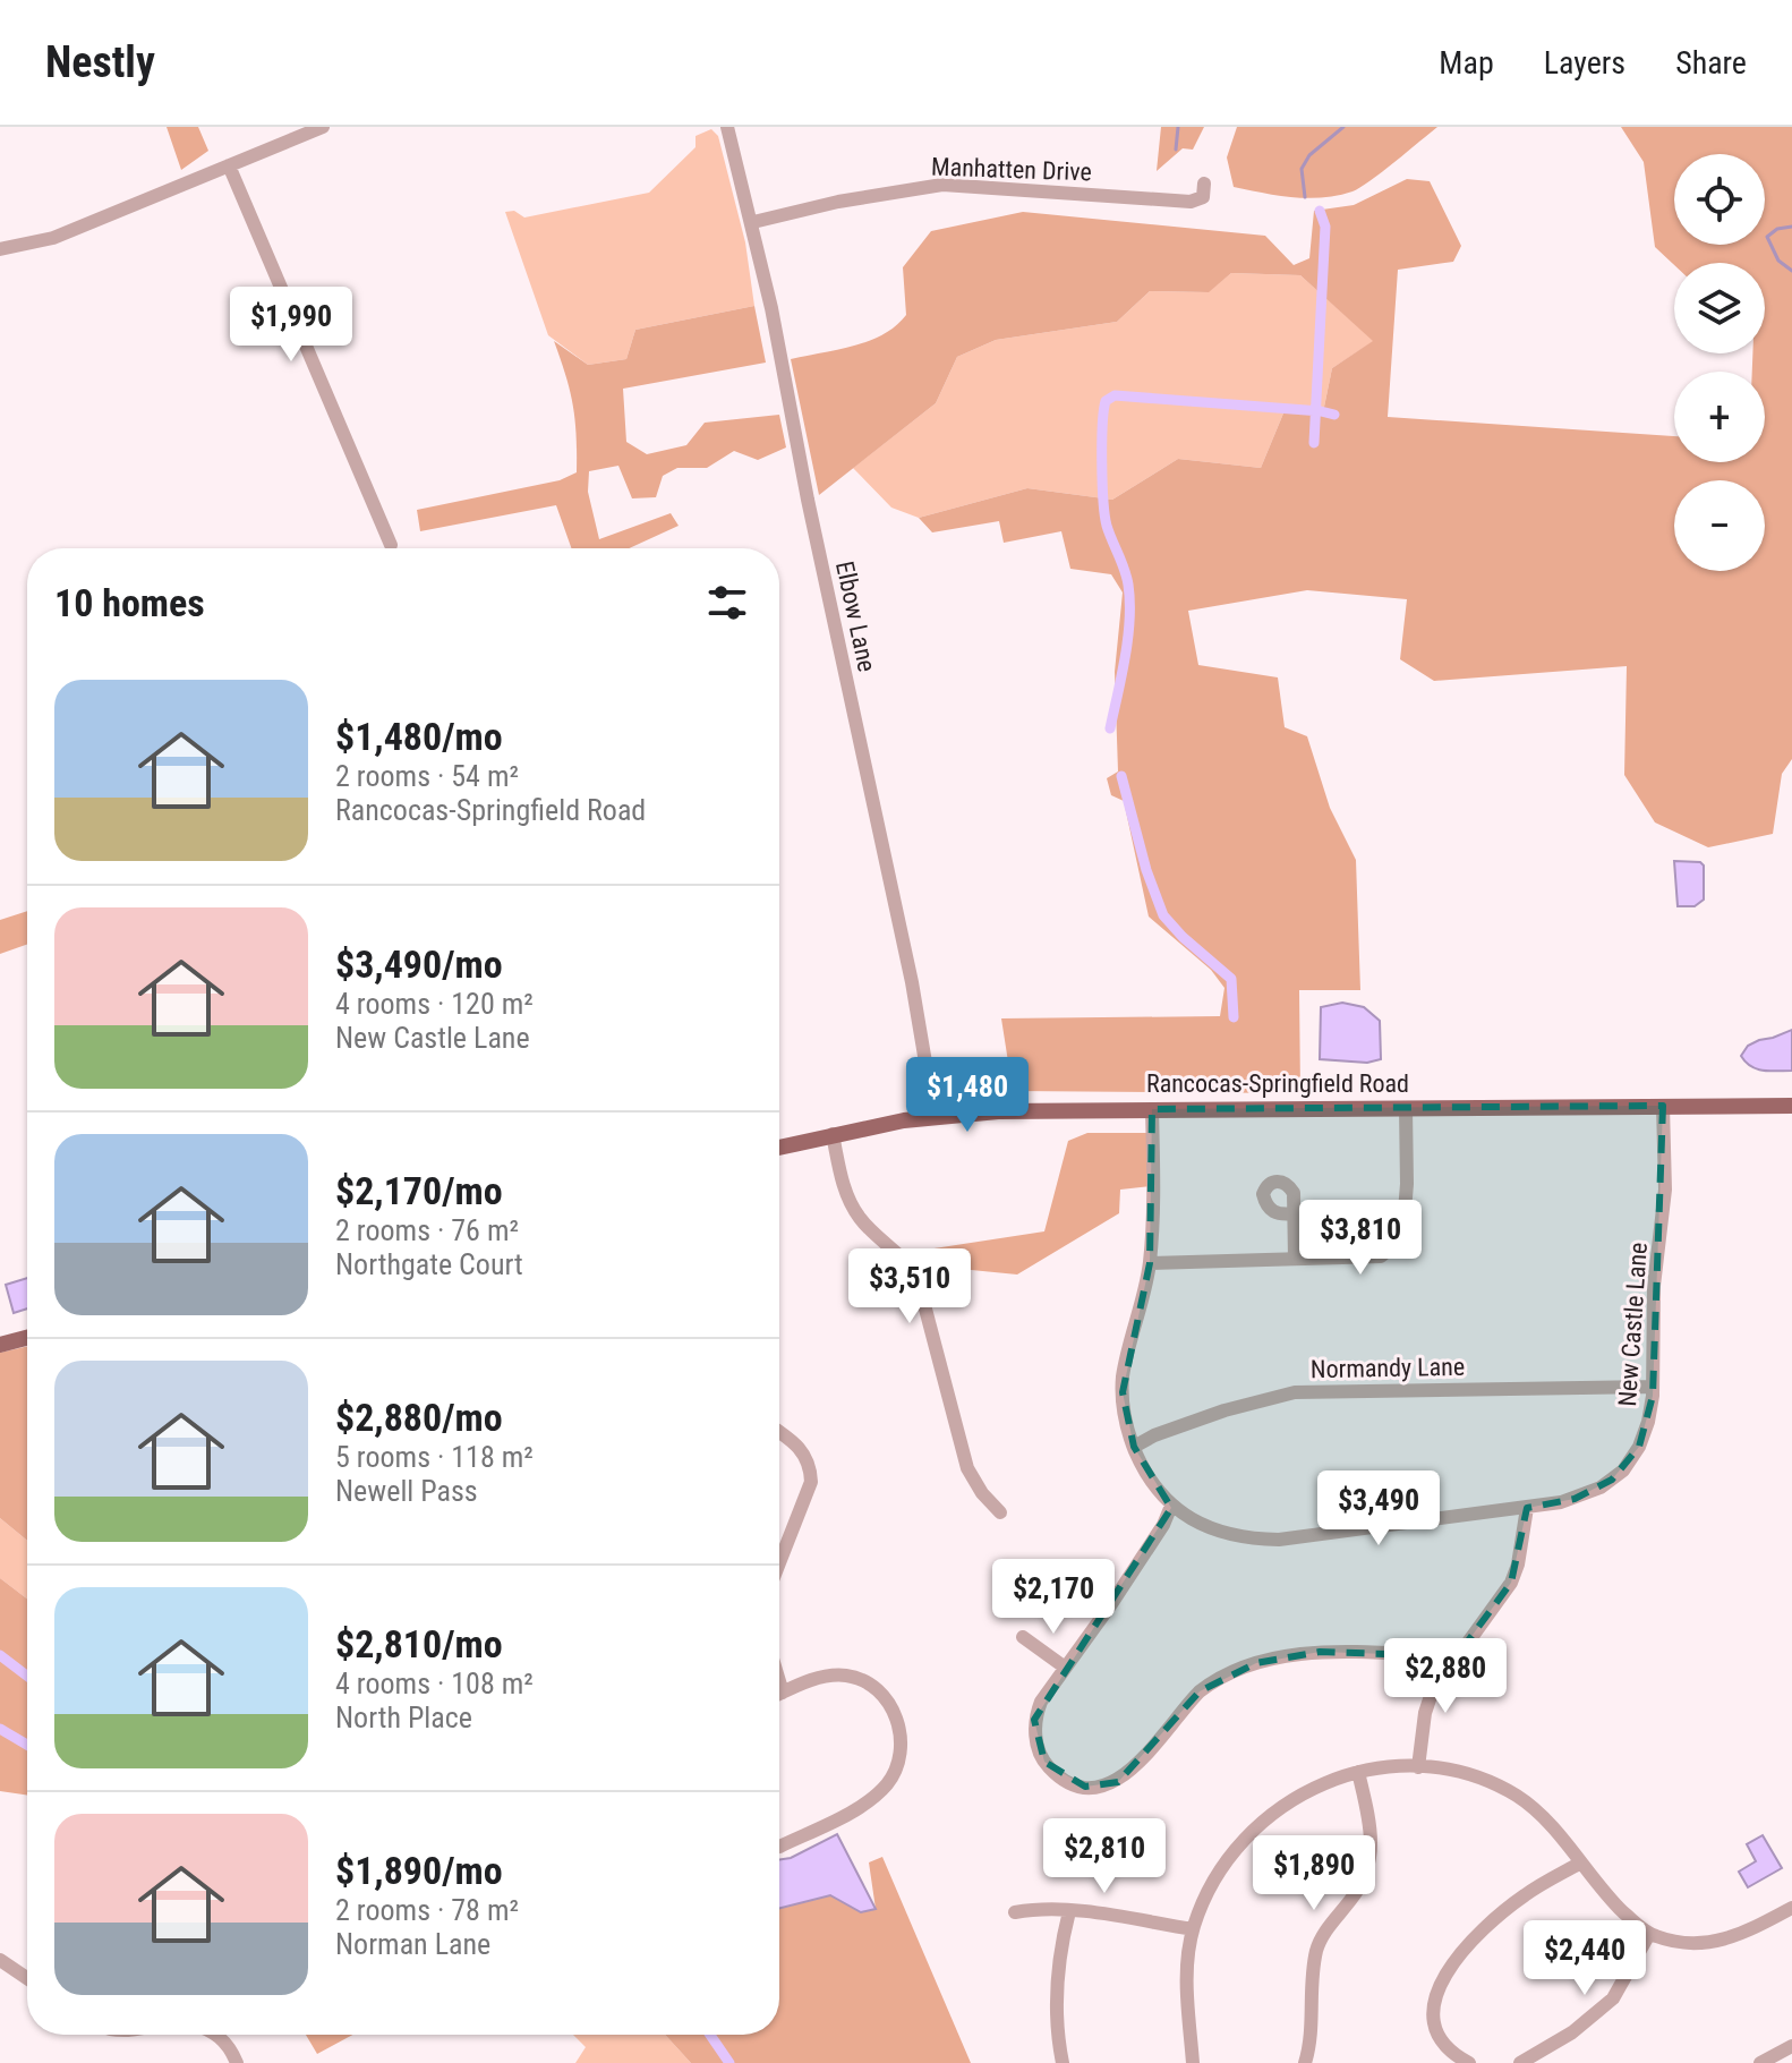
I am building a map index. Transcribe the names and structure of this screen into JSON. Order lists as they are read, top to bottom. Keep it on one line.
{"streets":{"main road":["Rancocas-Springfield Road"],"street":["Manhatten Drive","Elbow Lane","New Castle Lane","Normandy Lane"]},"crossings":[["Manhatten Drive","Elbow Lane"],["Elbow Lane","Rancocas-Springfield Road"],["Rancocas-Springfield Road","New Castle Lane"],["New Castle Lane","Normandy Lane"]],"page":{"header":"Nestly","nav":["Map","Layers","Share"],"map_buttons":["+","−"],"price":["$1,990","$1,480","$3,810","$3,510","$3,490","$2,170","$2,880","$2,810","$1,890","$2,440"],"heading":"10 homes","list":[{"name":"$1,480/mo","note":"2 rooms · 54 m² · Rancocas-Springfield Road"},{"name":"$3,490/mo","note":"4 rooms · 120 m² · New Castle Lane"},{"name":"$2,170/mo","note":"2 rooms · 76 m² · Northgate Court"},{"name":"$2,880/mo","note":"5 rooms · 118 m² · Newell Pass"},{"name":"$2,810/mo","note":"4 rooms · 108 m² · North Place"},{"name":"$1,890/mo","note":"2 rooms · 78 m² · Norman Lane"}]}}
